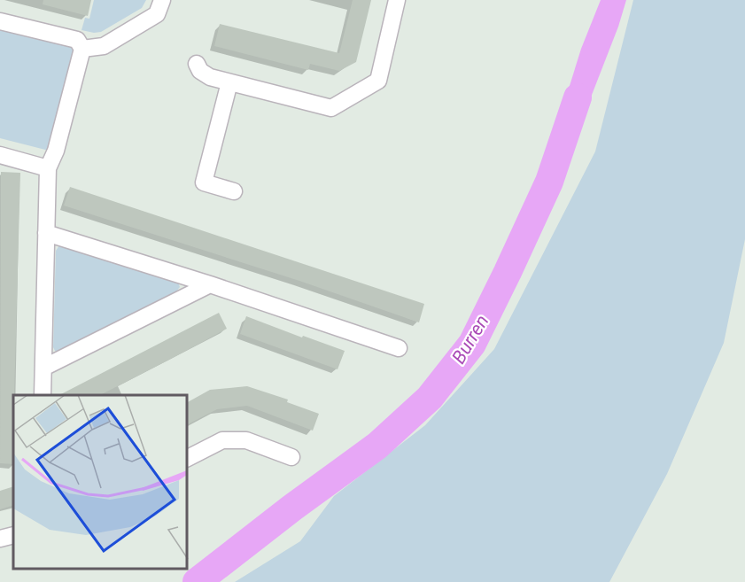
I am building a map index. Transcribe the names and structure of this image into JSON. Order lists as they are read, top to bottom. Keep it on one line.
{"water":["Burren"]}
